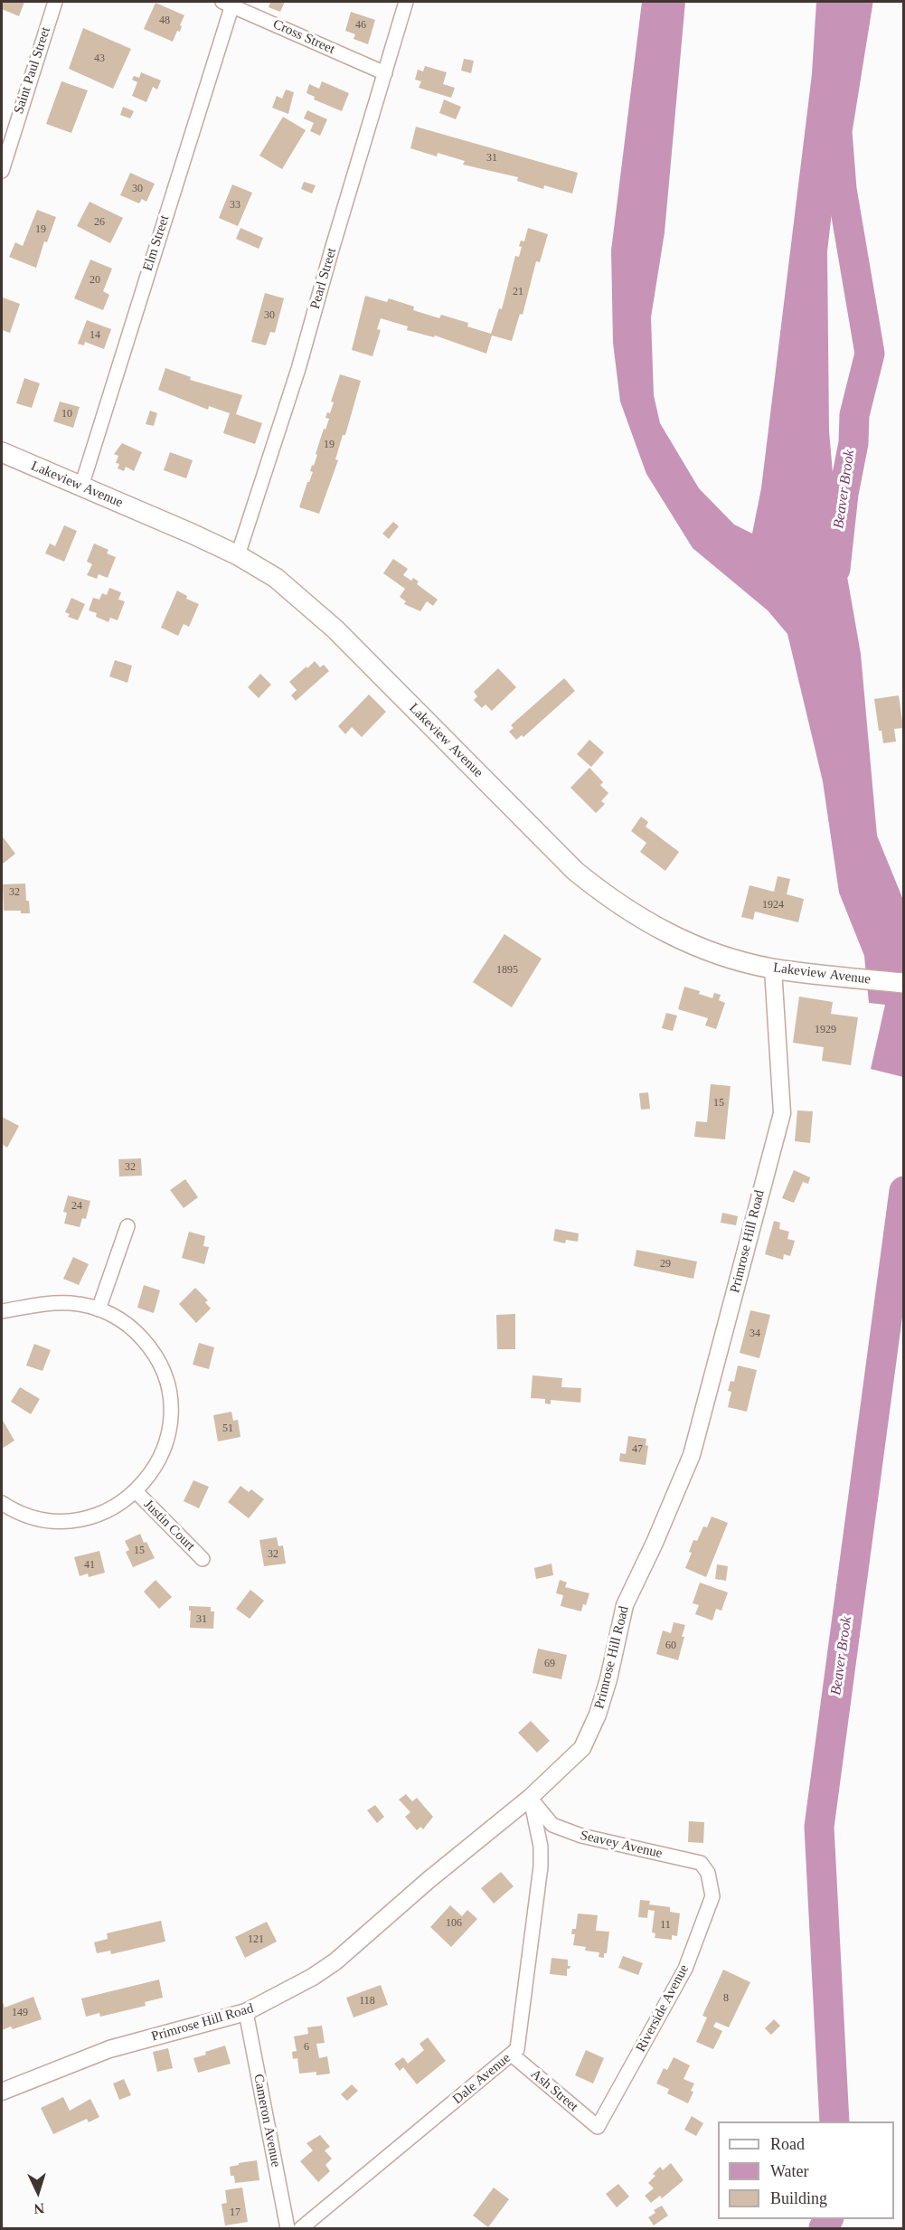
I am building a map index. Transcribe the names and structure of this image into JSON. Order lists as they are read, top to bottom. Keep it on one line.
{"streets":{"main road":["Lakeview Avenue"],"street":["Cross Street","Saint Paul Street","Elm Street","Pearl Street","Primrose Hill Road","Justin Court","Seavey Avenue","Riverside Avenue","Dale Avenue","Ash Street","Cameron Avenue"]},"crossings":[["Cross Street","Elm Street"],["Cross Street","Pearl Street"],["Elm Street","Lakeview Avenue"],["Pearl Street","Lakeview Avenue"],["Lakeview Avenue","Primrose Hill Road"],["Primrose Hill Road","Seavey Avenue"],["Primrose Hill Road","Dale Avenue"],["Primrose Hill Road","Cameron Avenue"],["Seavey Avenue","Riverside Avenue"],["Seavey Avenue","Dale Avenue"],["Riverside Avenue","Ash Street"],["Dale Avenue","Ash Street"]],"water":["Beaver Brook"],"house_numbers":["48","46","43","31","30","33","26","19","20","21","30","14","10","19","32","1924","1895","1929","15","32","24","29","34","51","47","15","32","41","31","60","69","106","11","121","8","118","149","6","17"],"legend":["Road","Water","Building"],"north":"bottom"}
